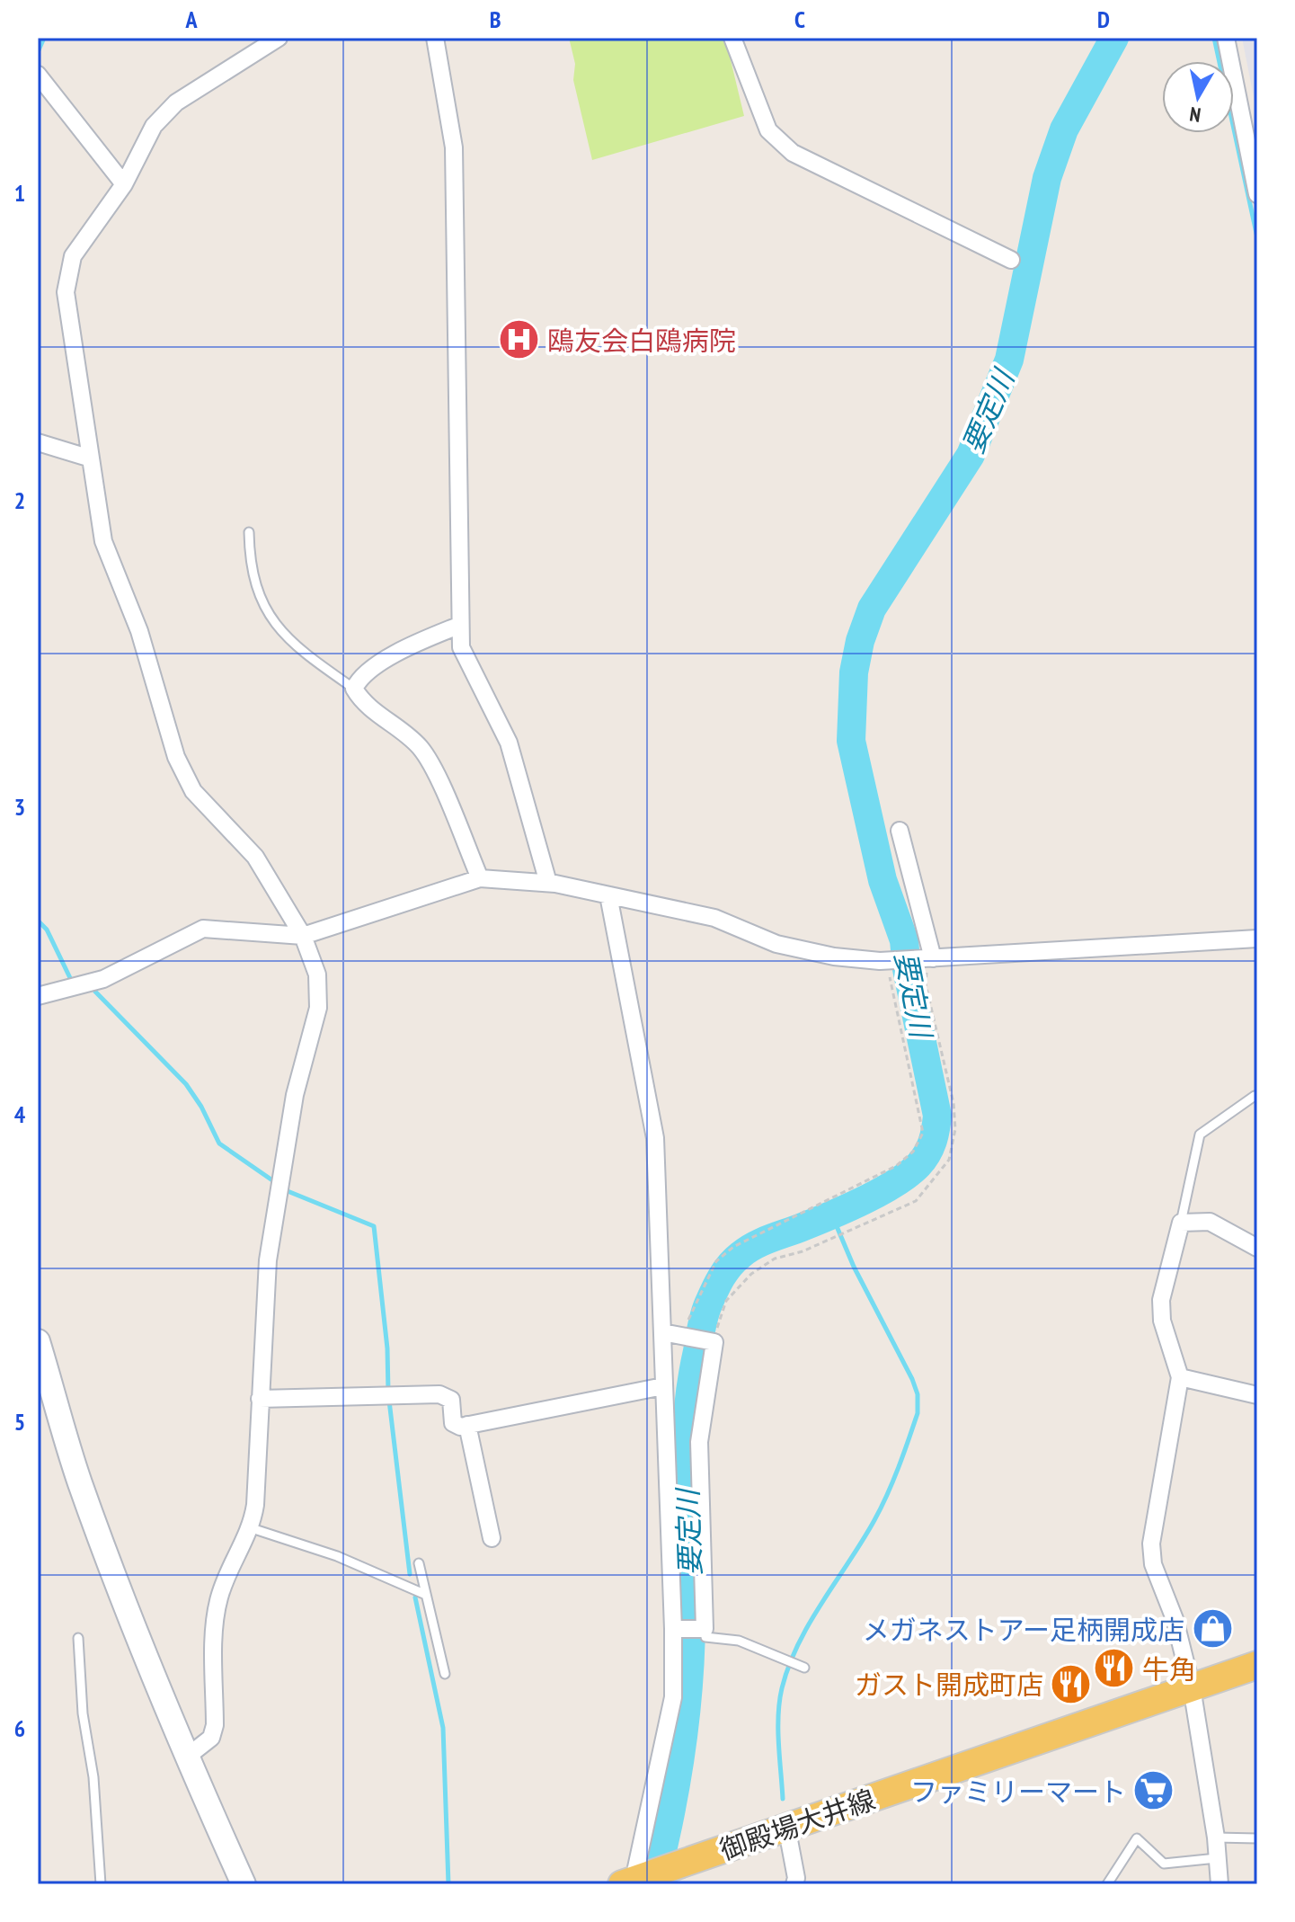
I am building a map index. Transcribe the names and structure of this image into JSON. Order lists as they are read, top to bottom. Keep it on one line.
{"streets":{"main road":["御殿場大井線"]},"water":["要定川"],"places":{"hospital":["鴎友会白鴎病院"],"shop":["メガネストアー足柄開成店"],"restaurant":["牛角","ガスト開成町店"],"supermarket":["ファミリーマート"]},"north":"bottom","grid":{"columns":["A","B","C","D"],"rows":["1","2","3","4","5","6"]}}
